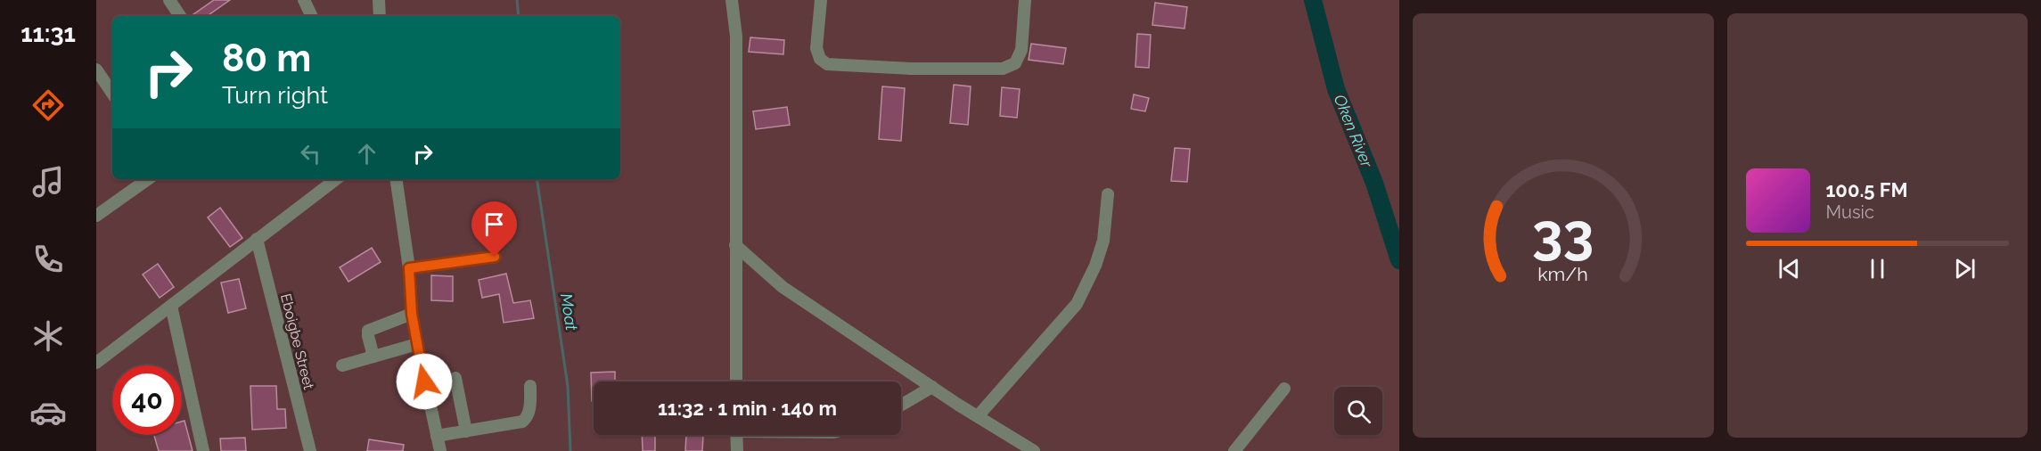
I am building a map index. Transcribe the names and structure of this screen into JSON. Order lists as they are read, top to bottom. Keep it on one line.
{"streets":{"street":["Eboigbe Street"]},"water":["Oken River","Moat"],"page":{"tabs":"11:31","turn":["80 m","Turn right"],"song":["100.5 FM","Music"],"limit":"40","trip":"11:32 · 1 min · 140 m","gauge":["33","km/h"]}}
